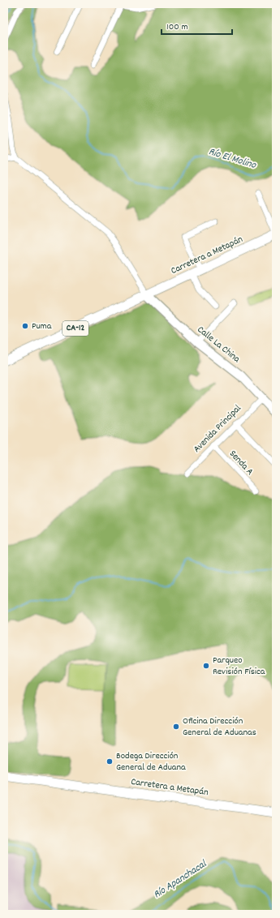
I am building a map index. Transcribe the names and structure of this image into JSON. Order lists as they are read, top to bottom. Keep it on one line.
{"streets":{"main road":["Carretera a Metapán","CA-12","Calle La China"],"street":["Avenida Principal","Senda A"]},"crossings":[["Carretera a Metapán","CA-12"],["Carretera a Metapán","Calle La China"],["CA-12","Calle La China"],["Calle La China","Avenida Principal"],["Avenida Principal","Senda A"]],"water":["Río El Molino","Río Apanchacal"],"places":["Puma","Parqueo Revisión Física","Oficina Dirección General de Aduanas","Bodega Dirección General de Aduana"],"scale_bar":"100 m"}
